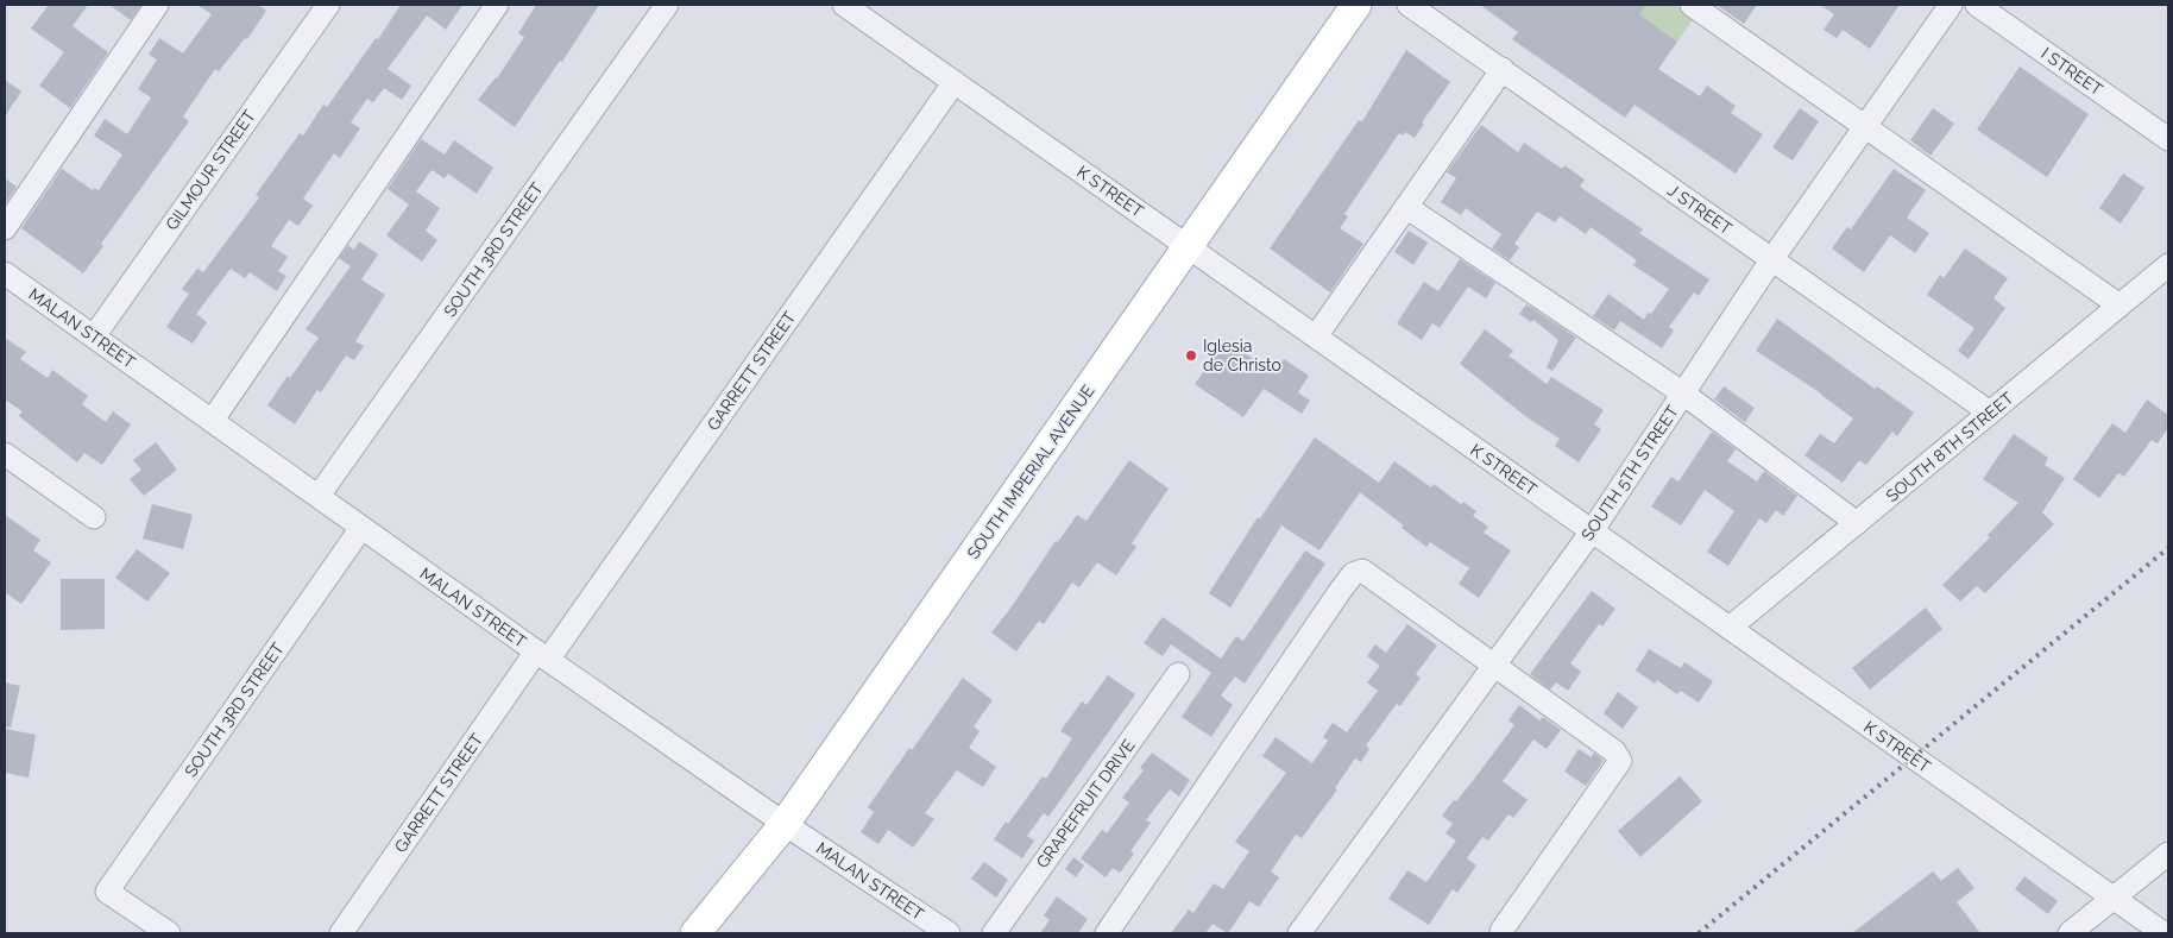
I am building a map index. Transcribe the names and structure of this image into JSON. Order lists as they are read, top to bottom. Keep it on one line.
{"streets":{"main road":["SOUTH IMPERIAL AVENUE"],"street":["I STREET","GILMOUR STREET","K STREET","J STREET","SOUTH 3RD STREET","MALAN STREET","GARRETT STREET","SOUTH 8TH STREET","SOUTH 5TH STREET","GRAPEFRUIT DRIVE"]},"crossings":[["GILMOUR STREET","MALAN STREET"],["K STREET","GARRETT STREET"],["K STREET","SOUTH 8TH STREET"],["K STREET","SOUTH IMPERIAL AVENUE"],["K STREET","SOUTH 5TH STREET"],["J STREET","SOUTH 8TH STREET"],["J STREET","SOUTH 5TH STREET"],["SOUTH 3RD STREET","MALAN STREET"],["MALAN STREET","GARRETT STREET"],["MALAN STREET","SOUTH IMPERIAL AVENUE"]],"places":["Iglesia de Christo"]}
